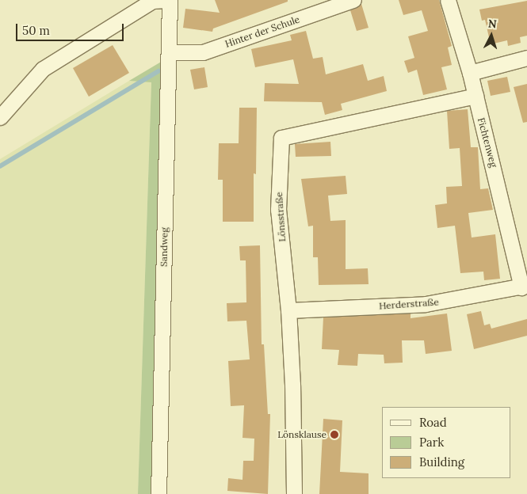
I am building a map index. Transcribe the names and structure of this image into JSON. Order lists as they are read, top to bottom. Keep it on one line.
{"streets":{"street":["Hinter der Schule","Fichtenweg","Lönsstraße","Sandweg","Herderstraße"]},"crossings":[["Hinter der Schule","Sandweg"],["Fichtenweg","Lönsstraße"],["Fichtenweg","Herderstraße"],["Lönsstraße","Herderstraße"]],"places":["Lönsklause"],"legend":["Road","Park","Building"],"scale_bar":"50 m","north":"top"}
